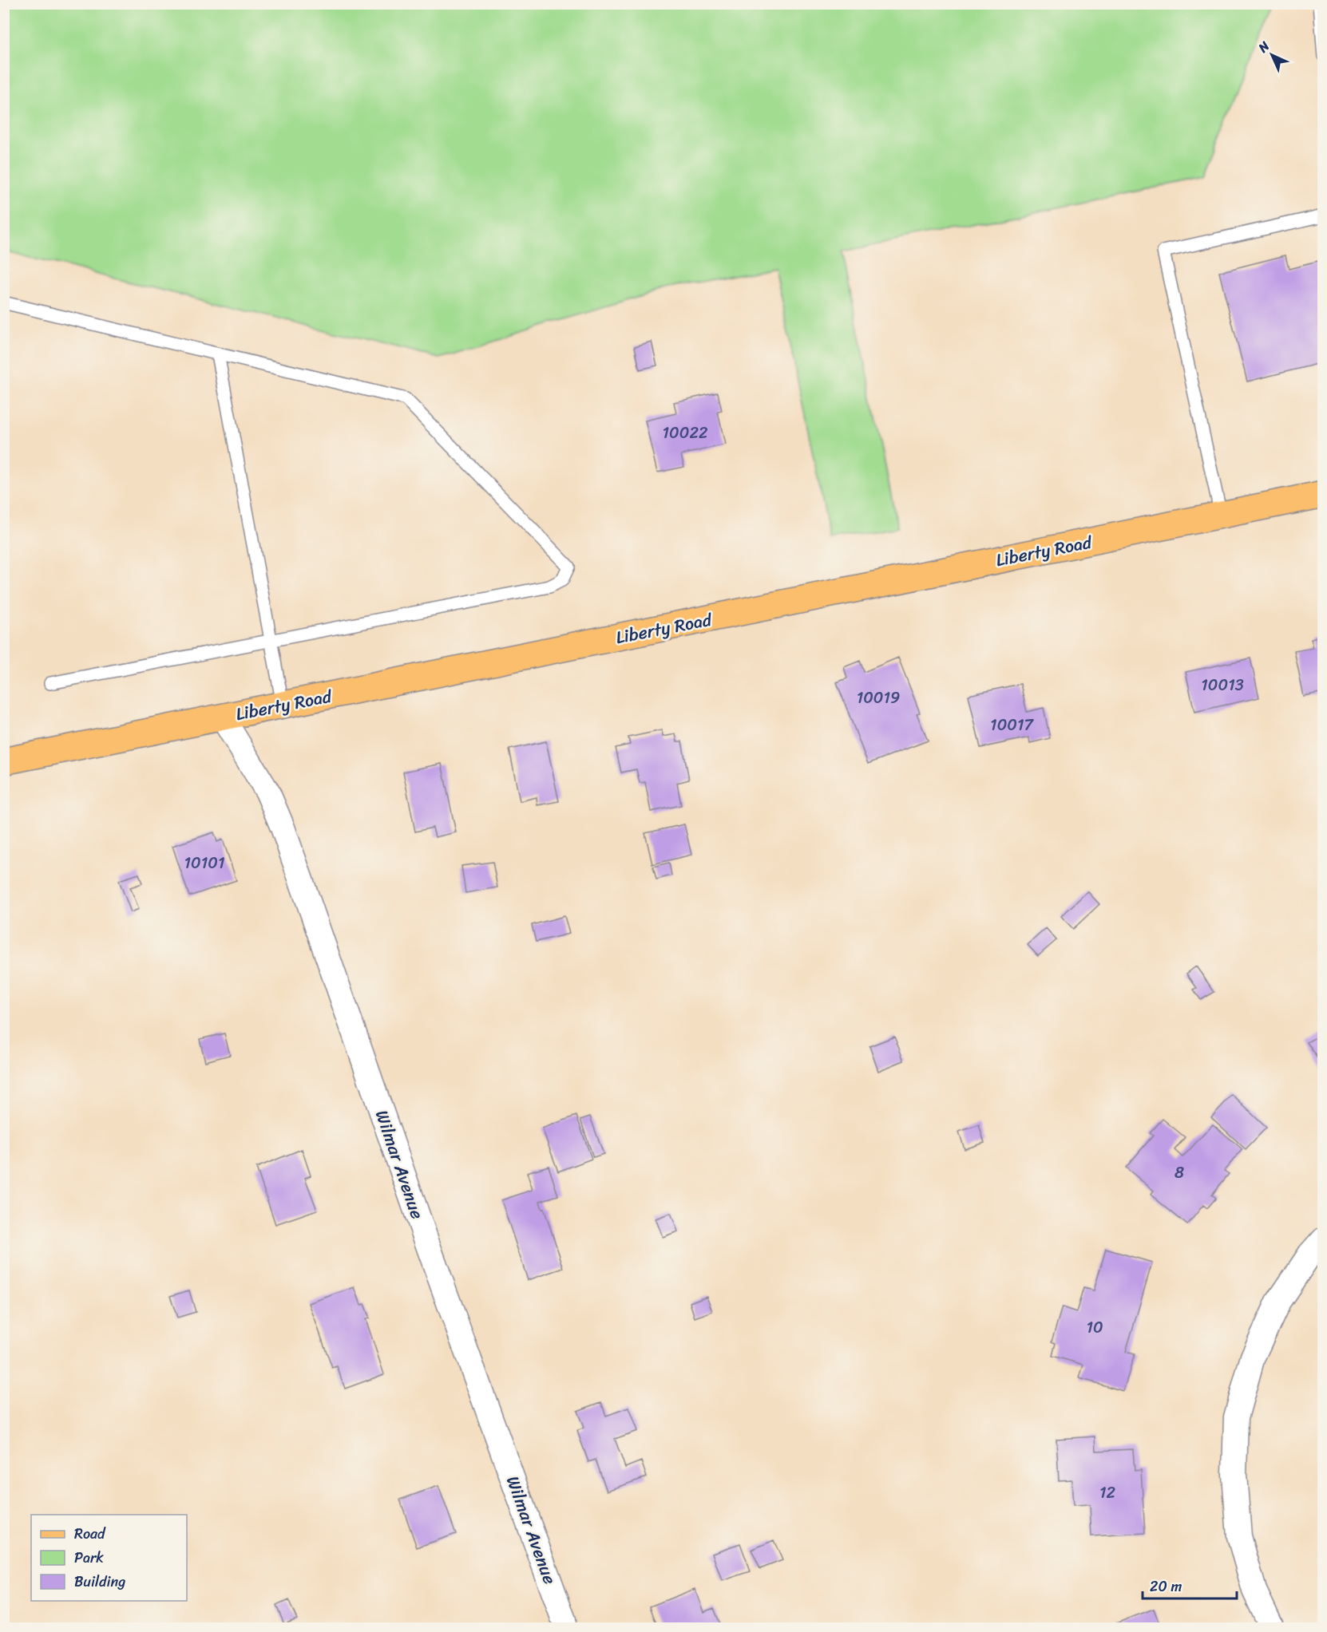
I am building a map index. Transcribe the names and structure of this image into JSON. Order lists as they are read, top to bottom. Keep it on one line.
{"streets":{"main road":["Liberty Road"],"street":["Wilmar Avenue"]},"crossings":[["Liberty Road","Wilmar Avenue"]],"house_numbers":["10022","10013","10019","10017","10101","8","10","12"],"legend":["Road","Park","Building"],"scale_bar":"20 m","north":"top left"}
